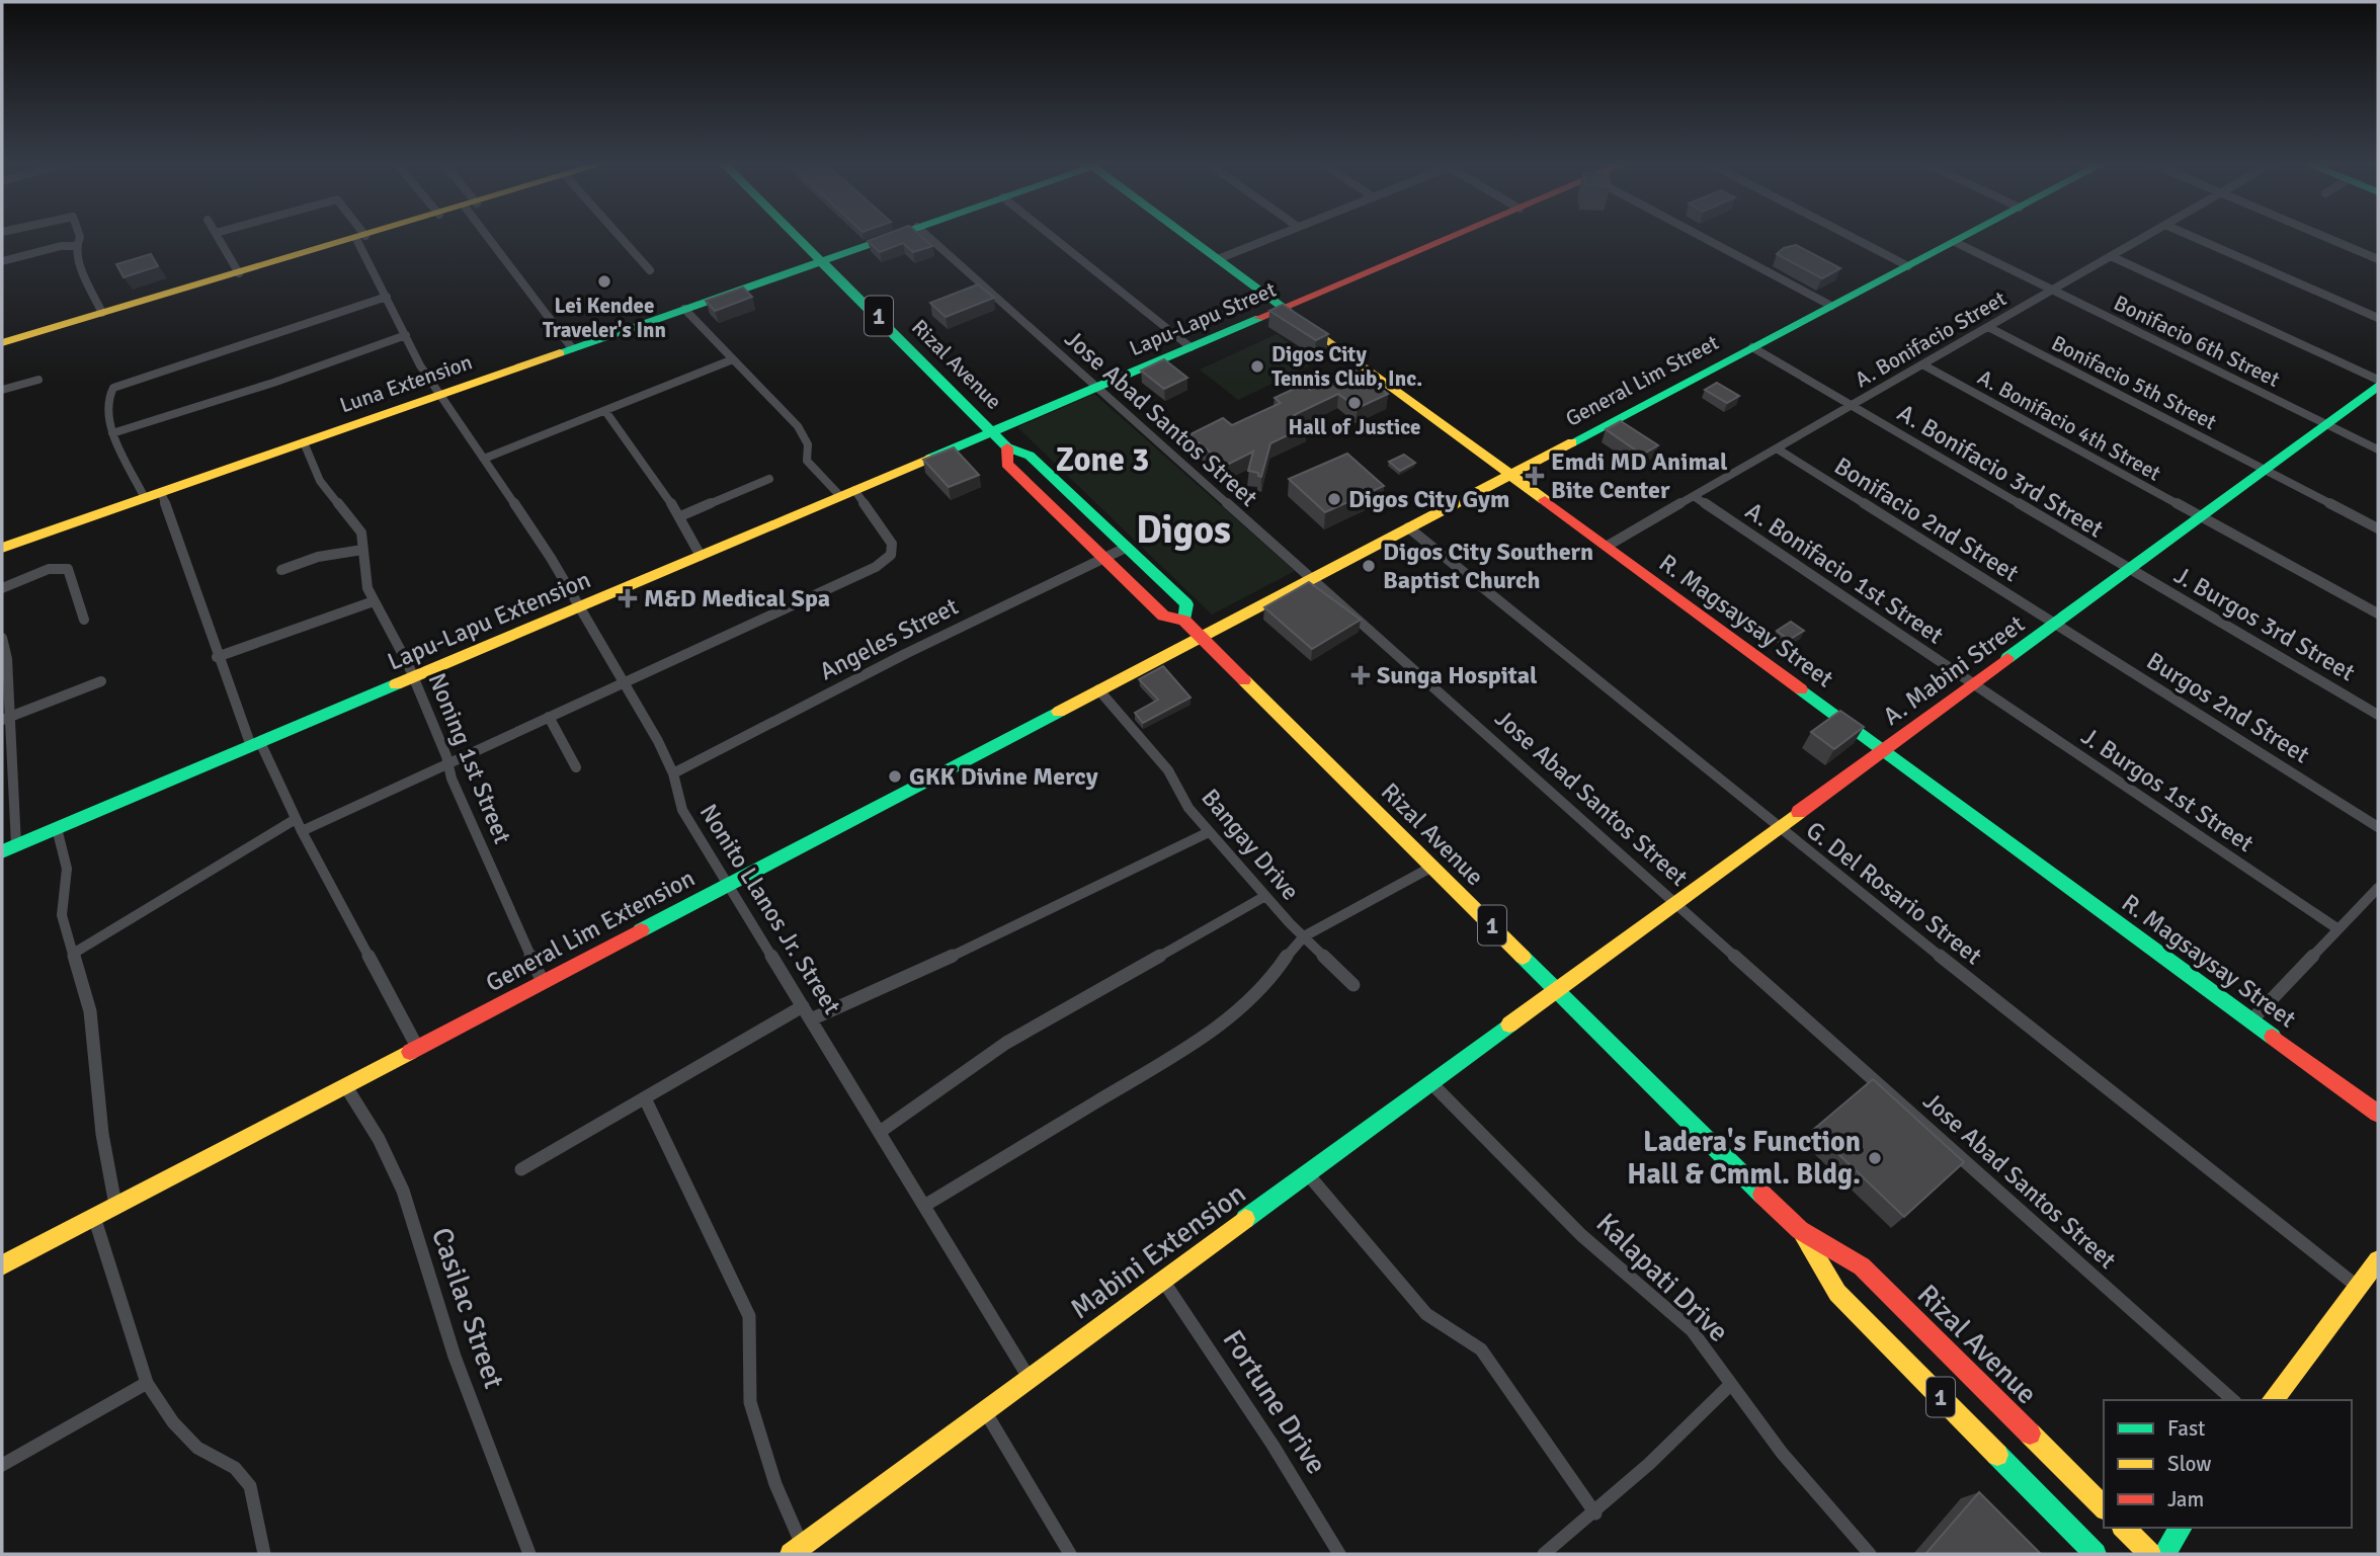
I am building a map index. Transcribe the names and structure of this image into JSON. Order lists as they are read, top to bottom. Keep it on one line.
{"streets":{"street":["1","Lapu-Lapu Street","A. Bonifacio Street","Bonifacio 6th Street","Rizal Avenue","General Lim Street","Bonifacio 5th Street","Luna Extension","Jose Abad Santos Street","A. Bonifacio 4th Street","A. Bonifacio 3rd Street","Bonifacio 2nd Street","A. Bonifacio 1st Street","Lapu-Lapu Extension","R. Magsaysay Street","J. Burgos 3rd Street","Angeles Street","A. Mabini Street","Burgos 2nd Street","Noning 1st Street","J. Burgos 1st Street","Bangay Drive","G. Del Rosario Street","Nonito Llanos Jr. Street","General Lim Extension","Mabini Extension","Kalapati Drive","Casilac Street","Fortune Drive"]},"crossings":[["Lapu-Lapu Street","Rizal Avenue"],["Lapu-Lapu Street","Jose Abad Santos Street"],["Lapu-Lapu Street","Lapu-Lapu Extension"],["Lapu-Lapu Street","R. Magsaysay Street"],["A. Bonifacio Street","Bonifacio 6th Street"],["A. Bonifacio Street","Bonifacio 5th Street"],["A. Bonifacio Street","A. Bonifacio 4th Street"],["A. Bonifacio Street","A. Bonifacio 3rd Street"],["A. Bonifacio Street","Bonifacio 2nd Street"],["A. Bonifacio Street","A. Bonifacio 1st Street"],["A. Bonifacio Street","R. Magsaysay Street"],["Bonifacio 6th Street","General Lim Street"],["Bonifacio 6th Street","A. Mabini Street"],["Rizal Avenue","General Lim Street"],["Rizal Avenue","Luna Extension"],["Rizal Avenue","Lapu-Lapu Extension"],["Rizal Avenue","Angeles Street"],["Rizal Avenue","A. Mabini Street"],["Rizal Avenue","General Lim Extension"],["Rizal Avenue","Mabini Extension"],["General Lim Street","Jose Abad Santos Street"],["General Lim Street","A. Bonifacio 3rd Street"],["General Lim Street","R. Magsaysay Street"],["General Lim Street","G. Del Rosario Street"],["General Lim Street","General Lim Extension"],["Bonifacio 5th Street","A. Mabini Street"],["Luna Extension","Noning 1st Street"],["Luna Extension","Nonito Llanos Jr. Street"],["Jose Abad Santos Street","A. Mabini Street"],["A. Bonifacio 4th Street","A. Mabini Street"],["A. Bonifacio 3rd Street","J. Burgos 3rd Street"],["A. Bonifacio 3rd Street","A. Mabini Street"],["Bonifacio 2nd Street","A. Mabini Street"],["Bonifacio 2nd Street","Burgos 2nd Street"],["A. Bonifacio 1st Street","A. Mabini Street"],["A. Bonifacio 1st Street","J. Burgos 1st Street"],["Lapu-Lapu Extension","Noning 1st Street"],["Lapu-Lapu Extension","Nonito Llanos Jr. Street"],["R. Magsaysay Street","A. Mabini Street"],["J. Burgos 3rd Street","A. Mabini Street"],["Angeles Street","Nonito Llanos Jr. Street"],["A. Mabini Street","Burgos 2nd Street"],["A. Mabini Street","J. Burgos 1st Street"],["A. Mabini Street","G. Del Rosario Street"],["A. Mabini Street","Mabini Extension"],["Noning 1st Street","General Lim Extension"],["Bangay Drive","General Lim Extension"],["Nonito Llanos Jr. Street","General Lim Extension"],["Nonito Llanos Jr. Street","Mabini Extension"],["General Lim Extension","Casilac Street"],["Mabini Extension","Kalapati Drive"],["Mabini Extension","Fortune Drive"]],"districts":["Zone 3","Digos"],"places":{"other":["Lei Kendee Traveler's Inn","Digos City Tennis Club, Inc.","Hall of Justice","Digos City Gym","Digos City Southern Baptist Church","GKK Divine Mercy","Ladera's Function Hall & Cmml. Bldg."],"health":["Emdi MD Animal Bite Center","M&D Medical Spa","Sunga Hospital"]},"legend":["Fast","Slow","Jam"]}
